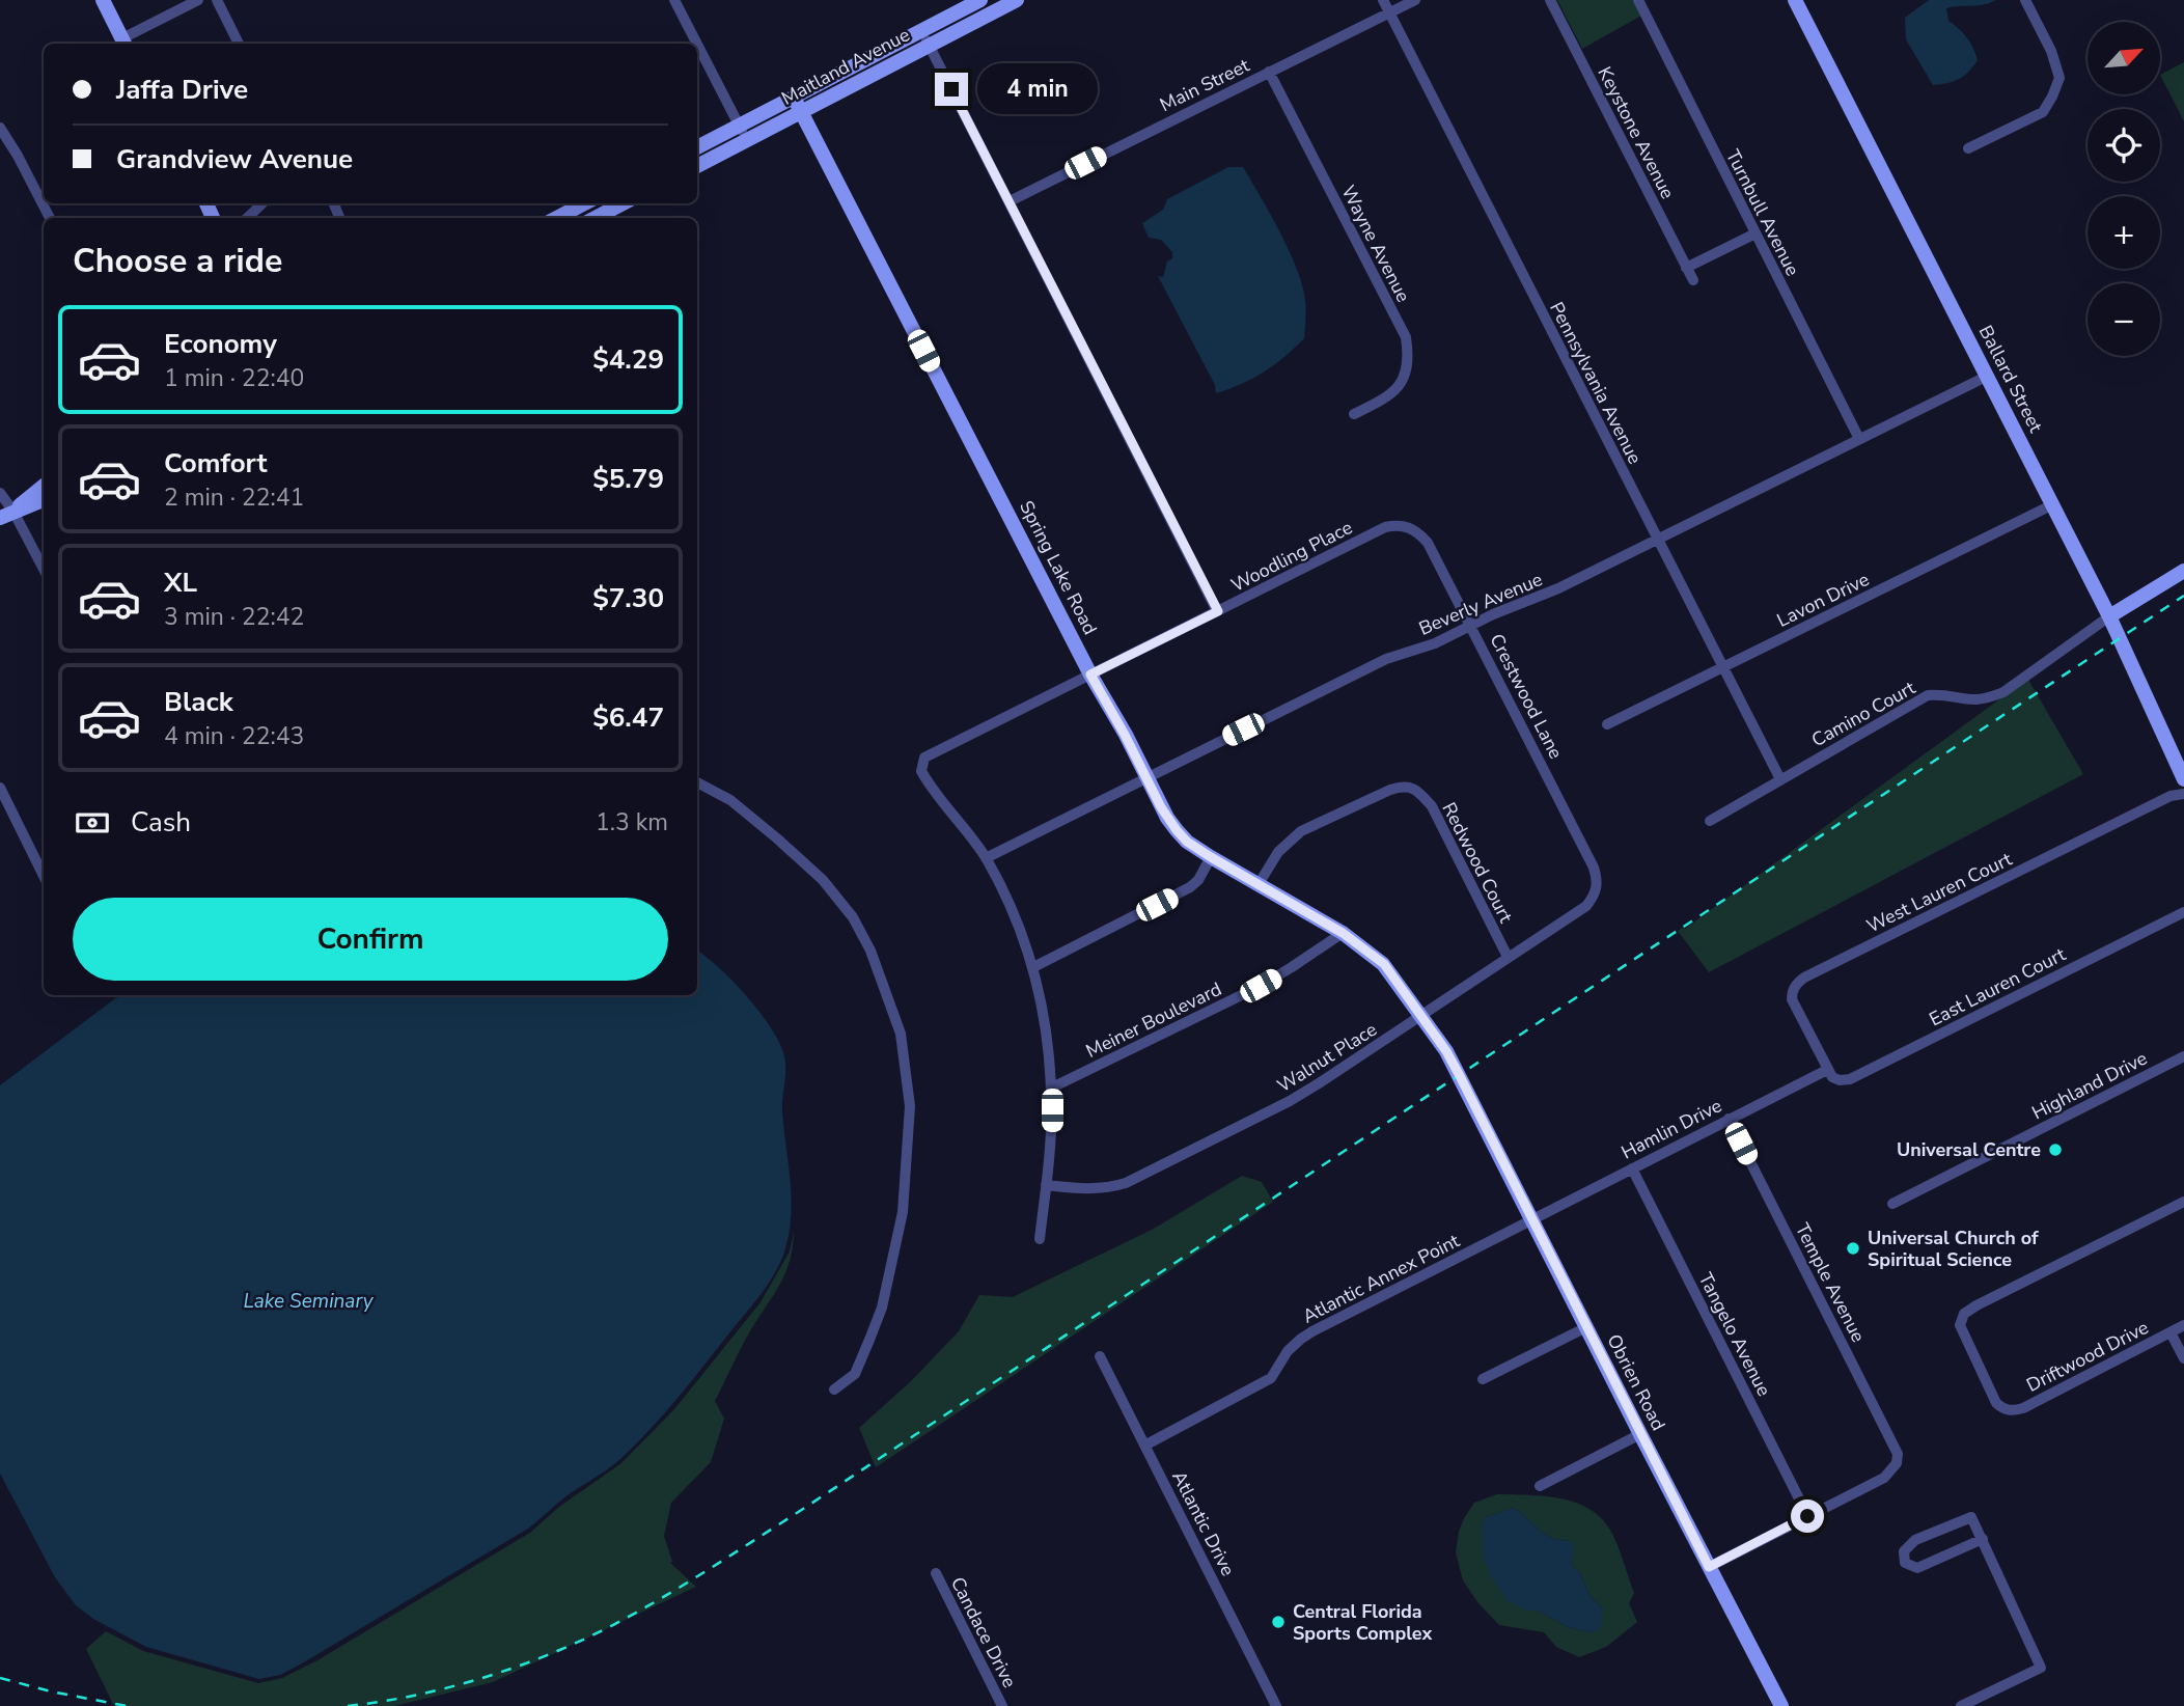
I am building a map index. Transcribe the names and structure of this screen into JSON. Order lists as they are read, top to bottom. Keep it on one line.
{"streets":{"street":["Maitland Avenue","Main Street","Keystone Avenue","Turnbull Avenue","Wayne Avenue","Ballard Street","Pennsylvania Avenue","Woodling Place","Spring Lake Road","Lavon Drive","Beverly Avenue","Crestwood Lane","Camino Court","Redwood Court","West Lauren Court","East Lauren Court","Meiner Boulevard","Walnut Place","Highland Drive","Hamlin Drive","Atlantic Annex Point","Temple Avenue","Tangelo Avenue","Driftwood Drive","Obrien Road","Atlantic Drive","Candace Drive"]},"crossings":[["Maitland Avenue","Spring Lake Road"],["Main Street","Wayne Avenue"],["Main Street","Pennsylvania Avenue"],["Turnbull Avenue","Beverly Avenue"],["Ballard Street","Lavon Drive"],["Ballard Street","Beverly Avenue"],["Ballard Street","Camino Court"],["Pennsylvania Avenue","Lavon Drive"],["Pennsylvania Avenue","Beverly Avenue"],["Pennsylvania Avenue","Camino Court"],["Woodling Place","Spring Lake Road"],["Woodling Place","Beverly Avenue"],["Woodling Place","Crestwood Lane"],["Spring Lake Road","Beverly Avenue"],["Spring Lake Road","Redwood Court"],["Spring Lake Road","Meiner Boulevard"],["Spring Lake Road","Walnut Place"],["Spring Lake Road","Obrien Road"],["Beverly Avenue","Crestwood Lane"],["Crestwood Lane","Walnut Place"],["Redwood Court","Walnut Place"],["West Lauren Court","East Lauren Court"],["West Lauren Court","Hamlin Drive"],["East Lauren Court","Hamlin Drive"],["Hamlin Drive","Atlantic Annex Point"],["Hamlin Drive","Temple Avenue"],["Hamlin Drive","Tangelo Avenue"],["Hamlin Drive","Obrien Road"],["Atlantic Annex Point","Obrien Road"],["Atlantic Annex Point","Atlantic Drive"],["Temple Avenue","Tangelo Avenue"]],"water":["Lake Seminary"],"places":["Universal Centre","Universal Church of Spiritual Science","Central Florida Sports Complex"],"north":"top right","page":{"map_buttons":["+","−"],"banner":["Jaffa Drive","Grandview Avenue"],"bubble":"4 min","heading":"Choose a ride","list":[{"name":"Economy","note":"1 min · 22:40","value":"$4.29"},{"name":"Comfort","note":"2 min · 22:41","value":"$5.79"},{"name":"XL","note":"3 min · 22:42","value":"$7.30"},{"name":"Black","note":"4 min · 22:43","value":"$6.47"}],"pay":["Cash","1.3 km"],"buttons":"Confirm"}}
